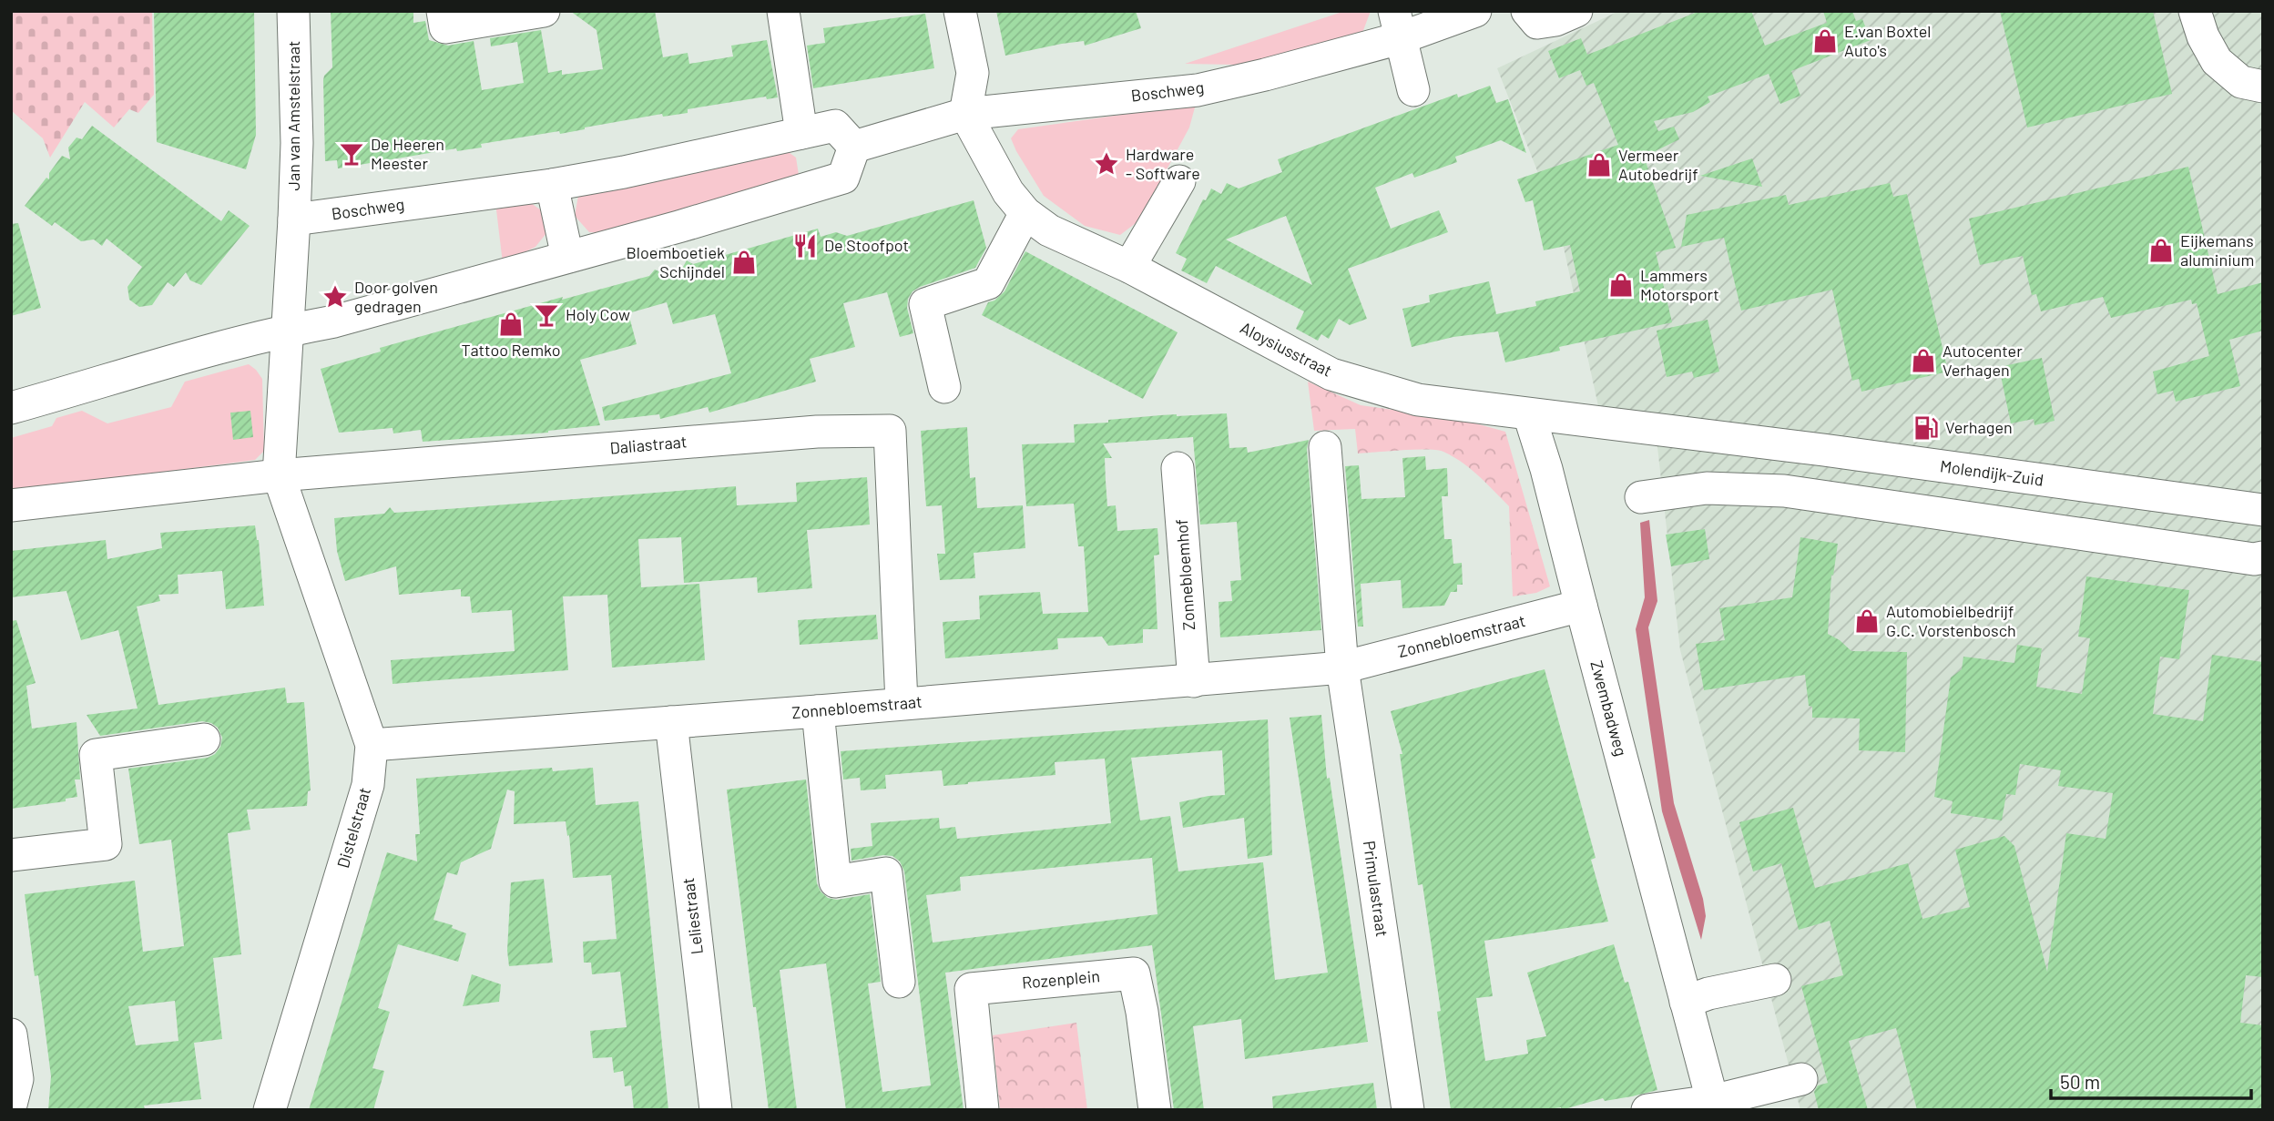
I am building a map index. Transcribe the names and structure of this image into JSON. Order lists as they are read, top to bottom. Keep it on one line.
{"streets":{"street":["Boschweg","Jan van Amstelstraat","Aloysiusstraat","Daliastraat","Molendijk-Zuid","Zonnebloemhof","Zonnebloemstraat","Zwembadweg","Distelstraat","Primulastraat","Leliestraat","Rozenplein"]},"crossings":[["Boschweg","Jan van Amstelstraat"],["Boschweg","Aloysiusstraat"],["Aloysiusstraat","Molendijk-Zuid"],["Aloysiusstraat","Zwembadweg"],["Daliastraat","Zonnebloemstraat"],["Daliastraat","Distelstraat"],["Molendijk-Zuid","Zwembadweg"],["Zonnebloemhof","Zonnebloemstraat"],["Zonnebloemstraat","Zwembadweg"],["Zonnebloemstraat","Distelstraat"],["Zonnebloemstraat","Primulastraat"],["Zonnebloemstraat","Leliestraat"]],"places":{"shop":["E.van Boxtel Auto's","Vermeer Autobedrijf","Eijkemans aluminium","Bloemboetiek Schijndel","Lammers Motorsport","Tattoo Remko","Autocenter Verhagen","Automobielbedrijf G.C. Vorstenbosch"],"bar":["De Heeren Meester","Holy Cow"],"place":["Hardware - Software","Door golven gedragen"],"restaurant":["De Stoofpot"],"fuel station":["Verhagen"]},"scale_bar":"50 m"}
